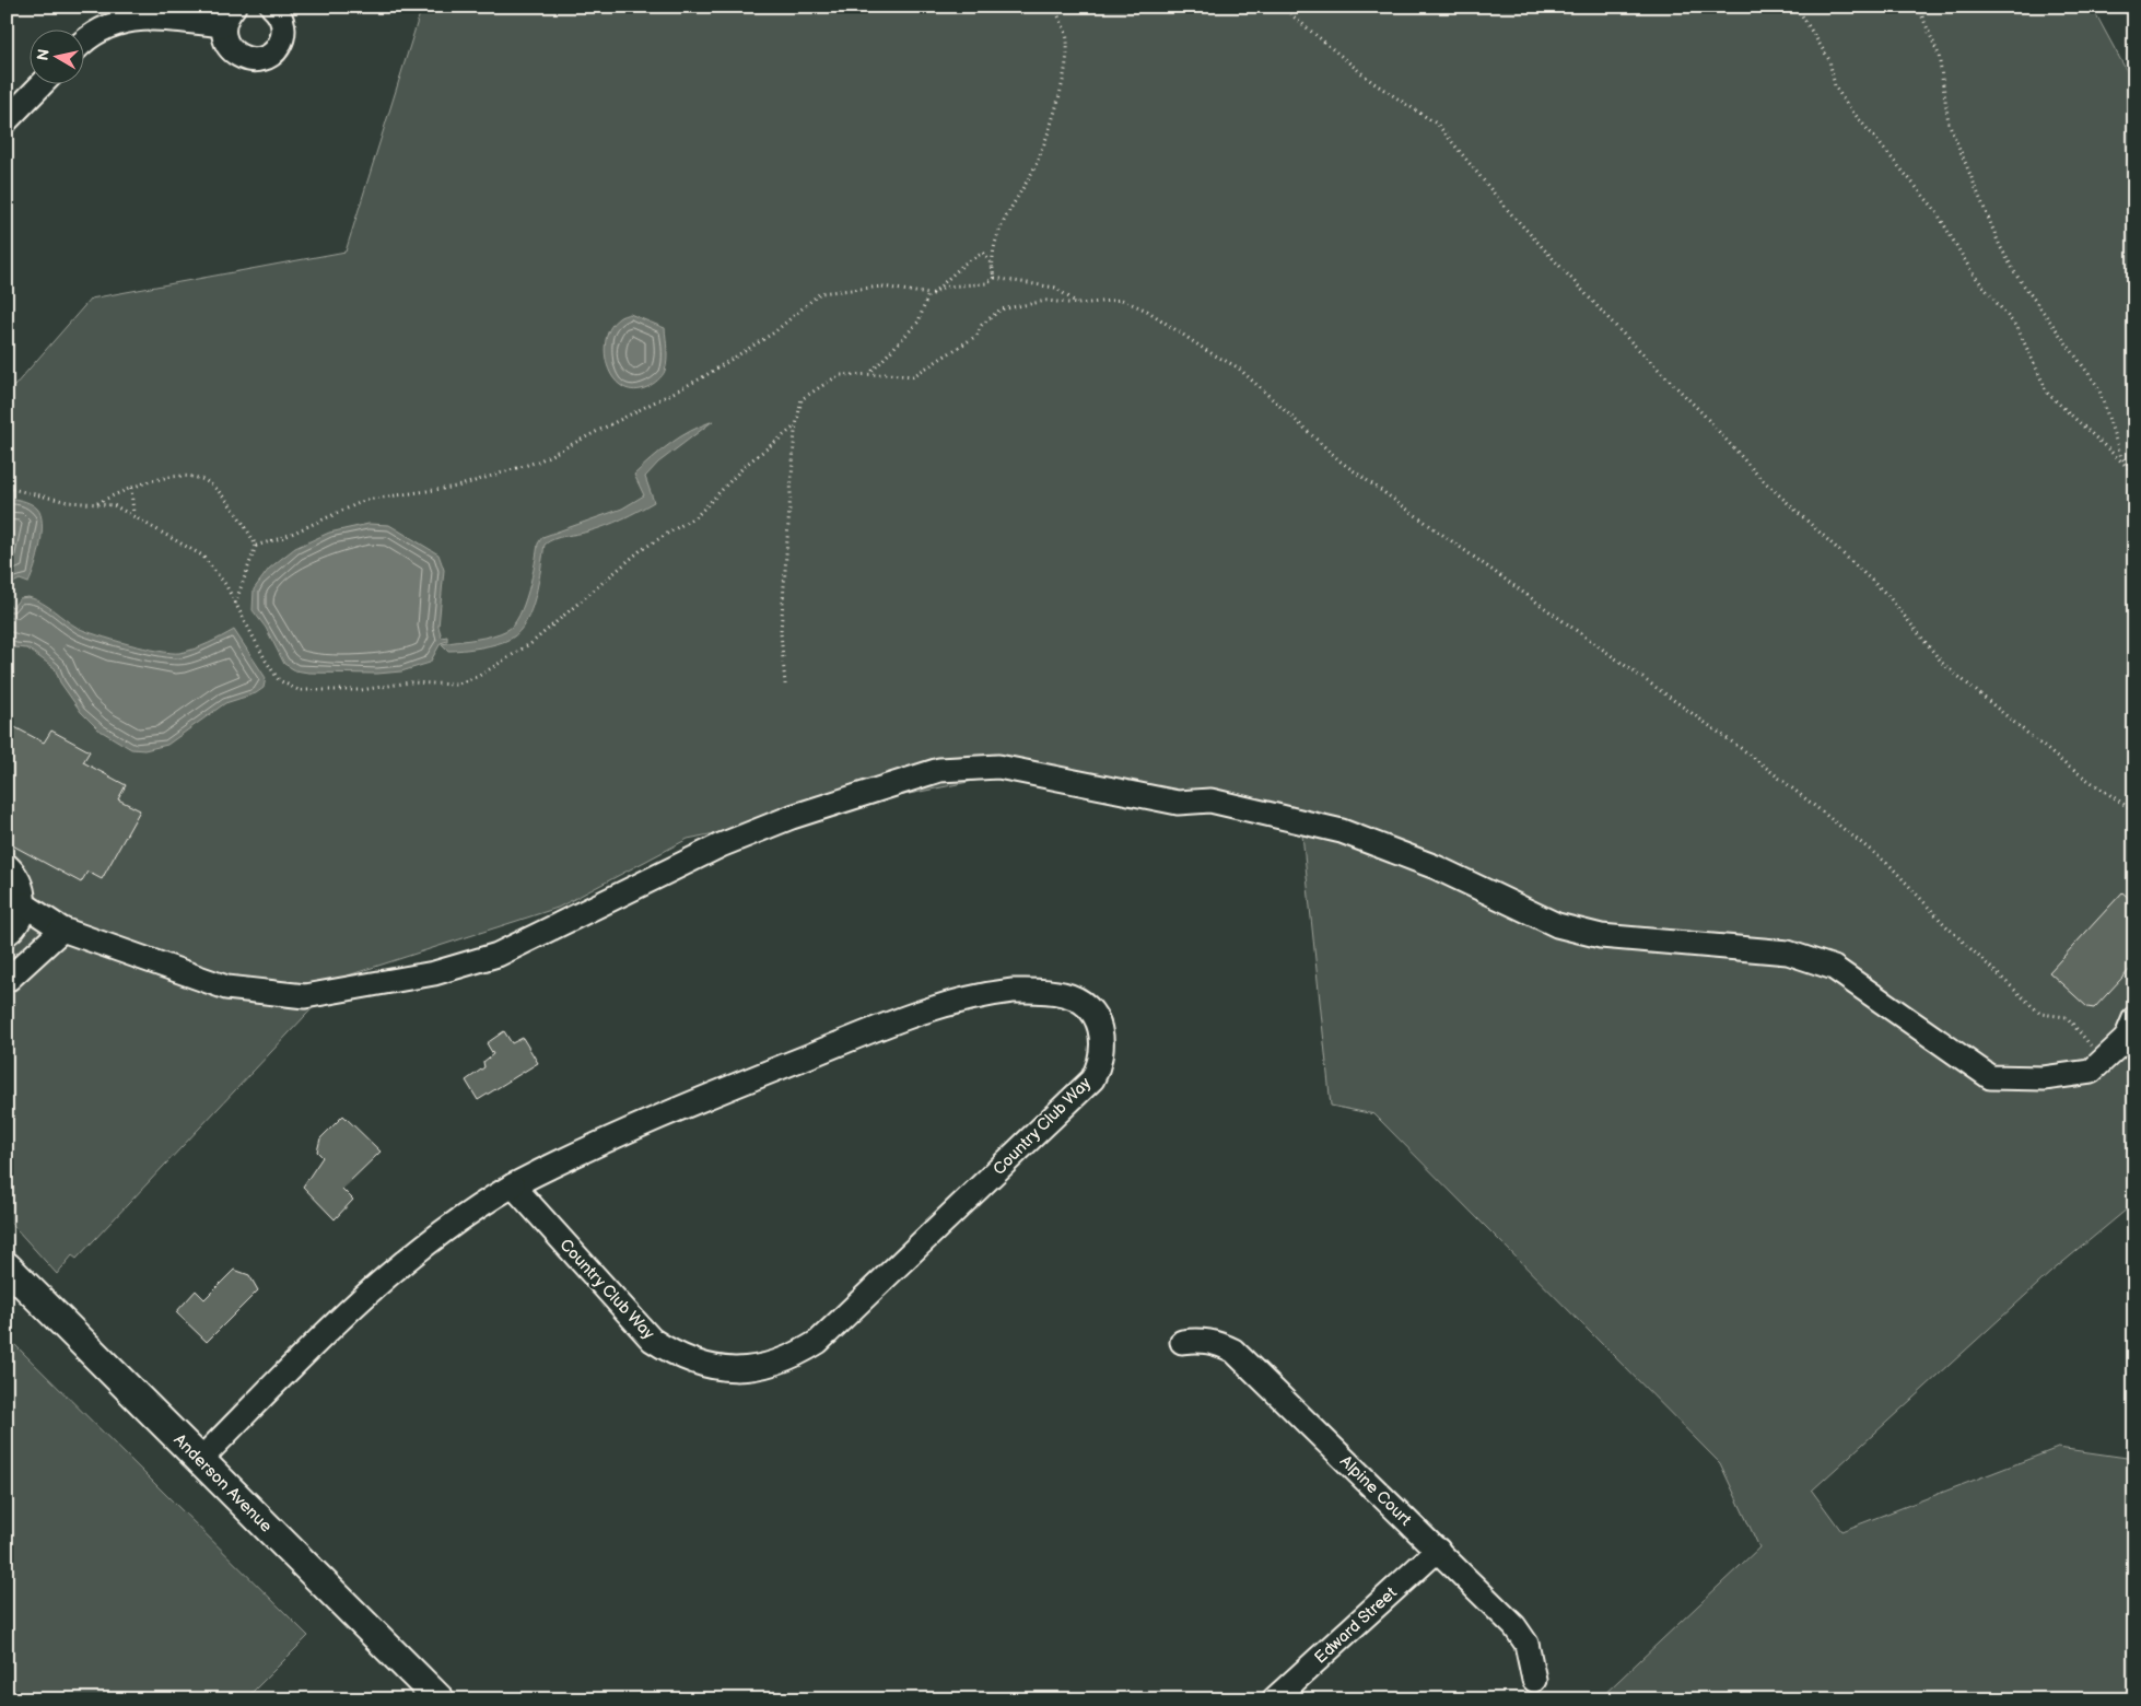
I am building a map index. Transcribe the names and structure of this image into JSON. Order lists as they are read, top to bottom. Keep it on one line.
{"streets":{"main road":["Anderson Avenue"],"street":["Country Club Way","Alpine Court","Edward Street"]},"crossings":[["Country Club Way","Anderson Avenue"],["Alpine Court","Edward Street"]],"north":"left"}
